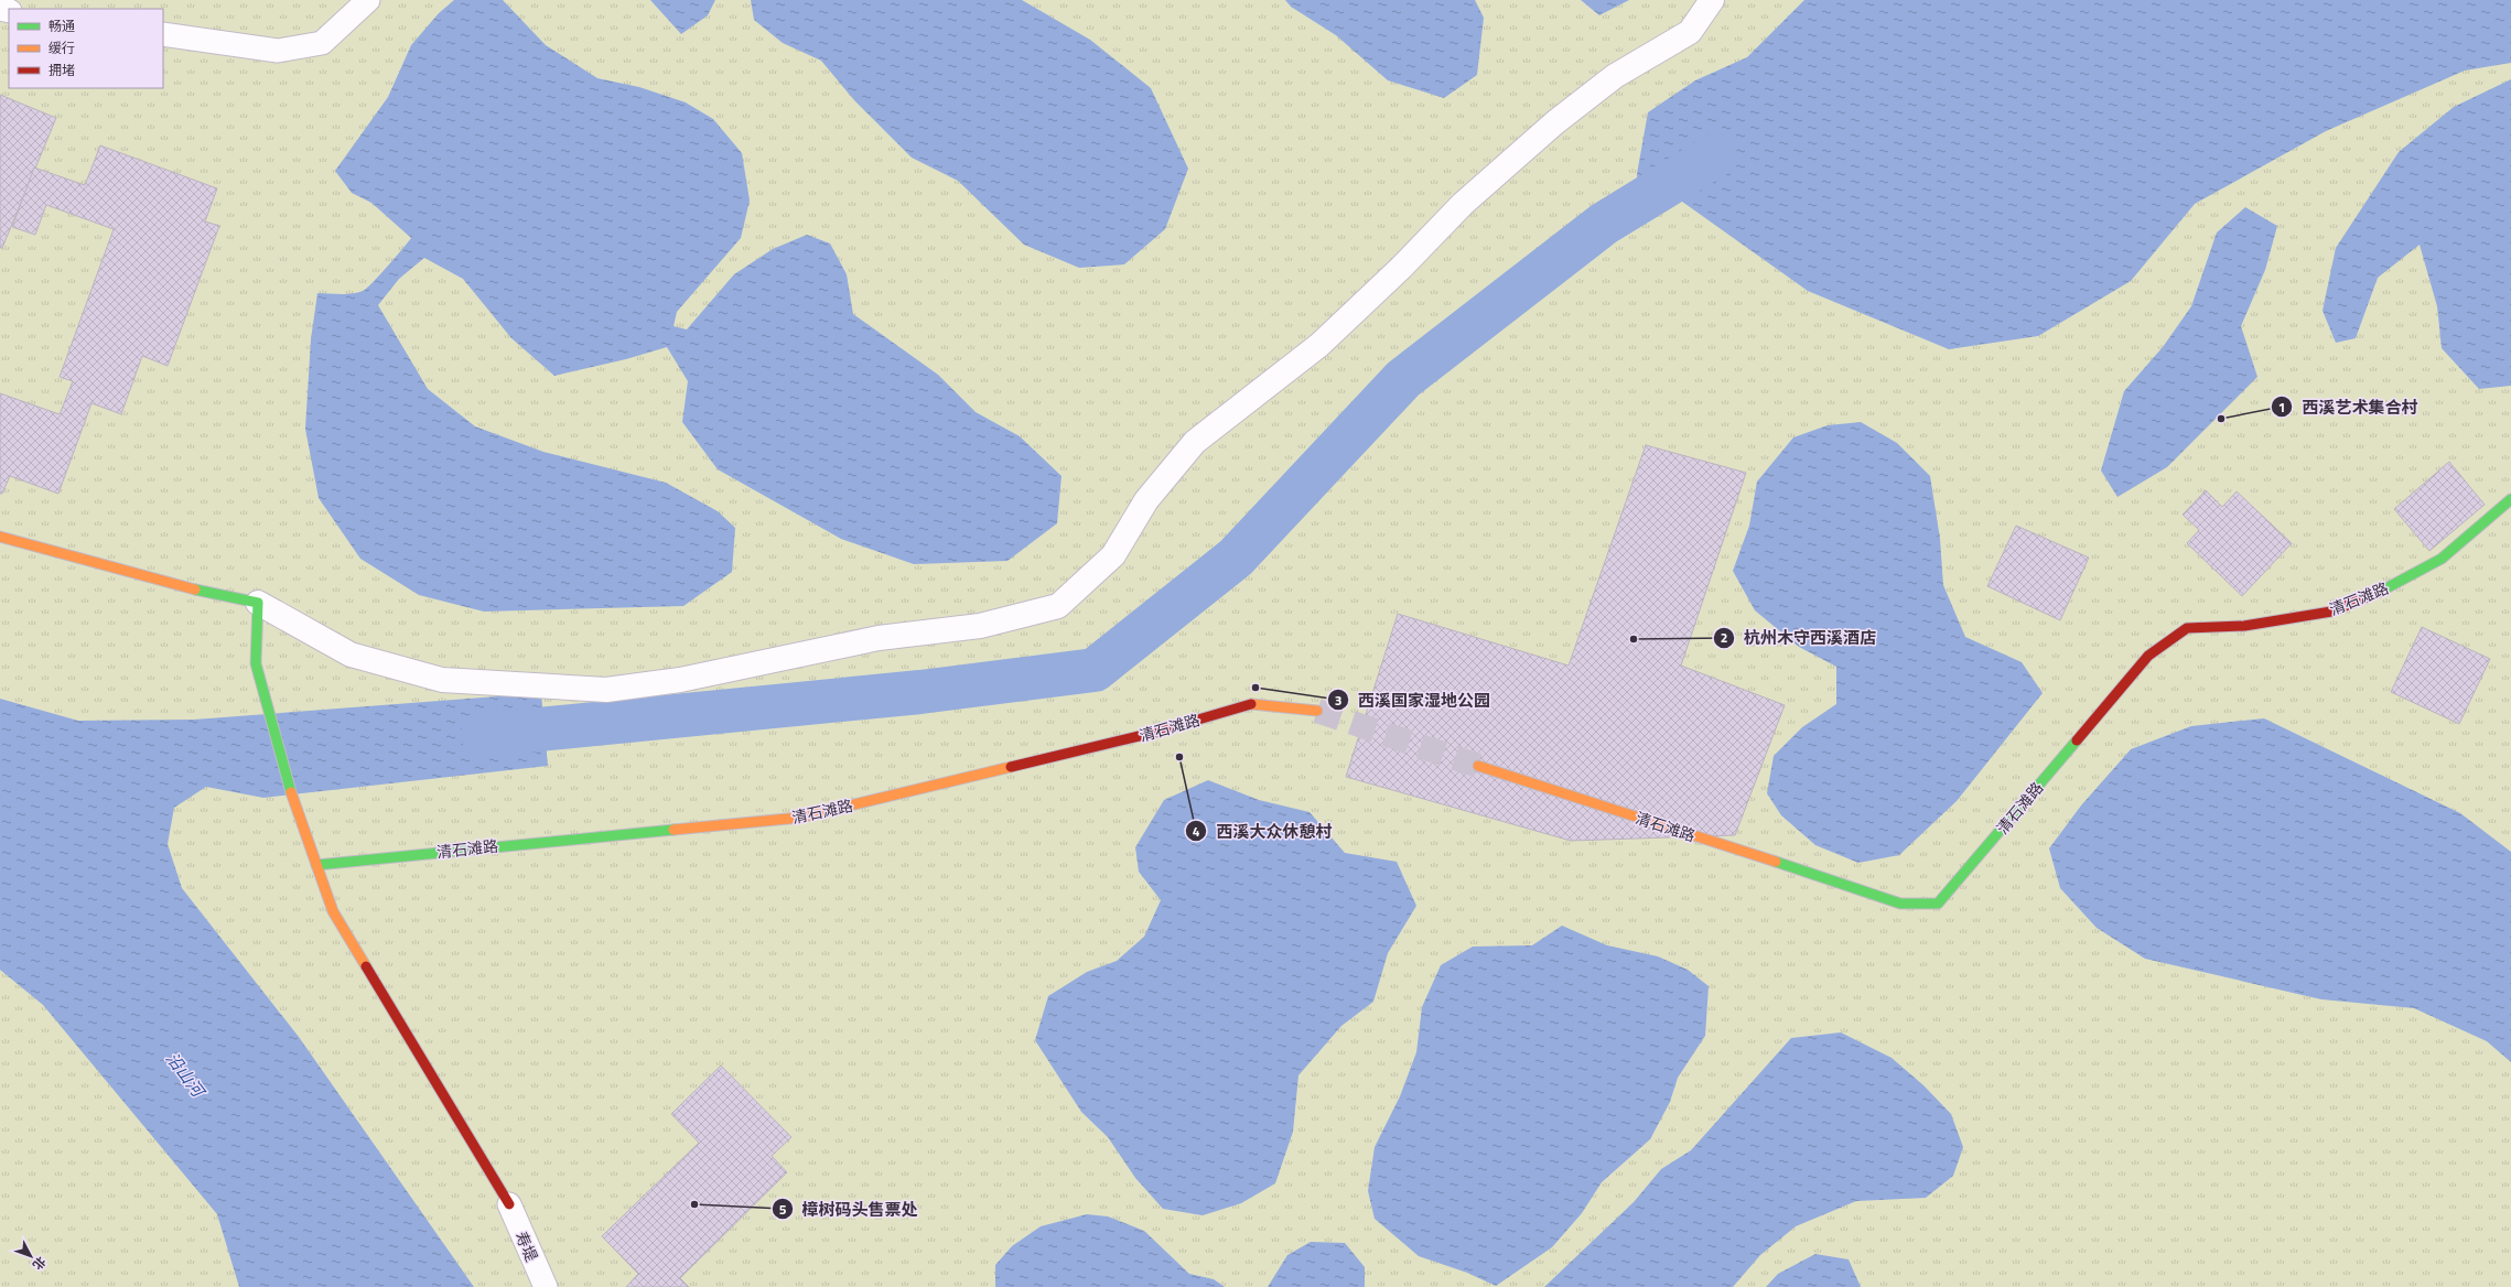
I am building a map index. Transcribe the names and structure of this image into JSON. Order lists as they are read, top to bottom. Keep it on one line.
{"streets":{"street":["清石滩路"],"lane":["寿堤"]},"water":["沿山河"],"places":["西溪艺术集合村","杭州木守西溪酒店","西溪国家湿地公园","西溪大众休憩村","樟树码头售票处"],"legend":["畅通","缓行","拥堵"],"north":"bottom right"}
